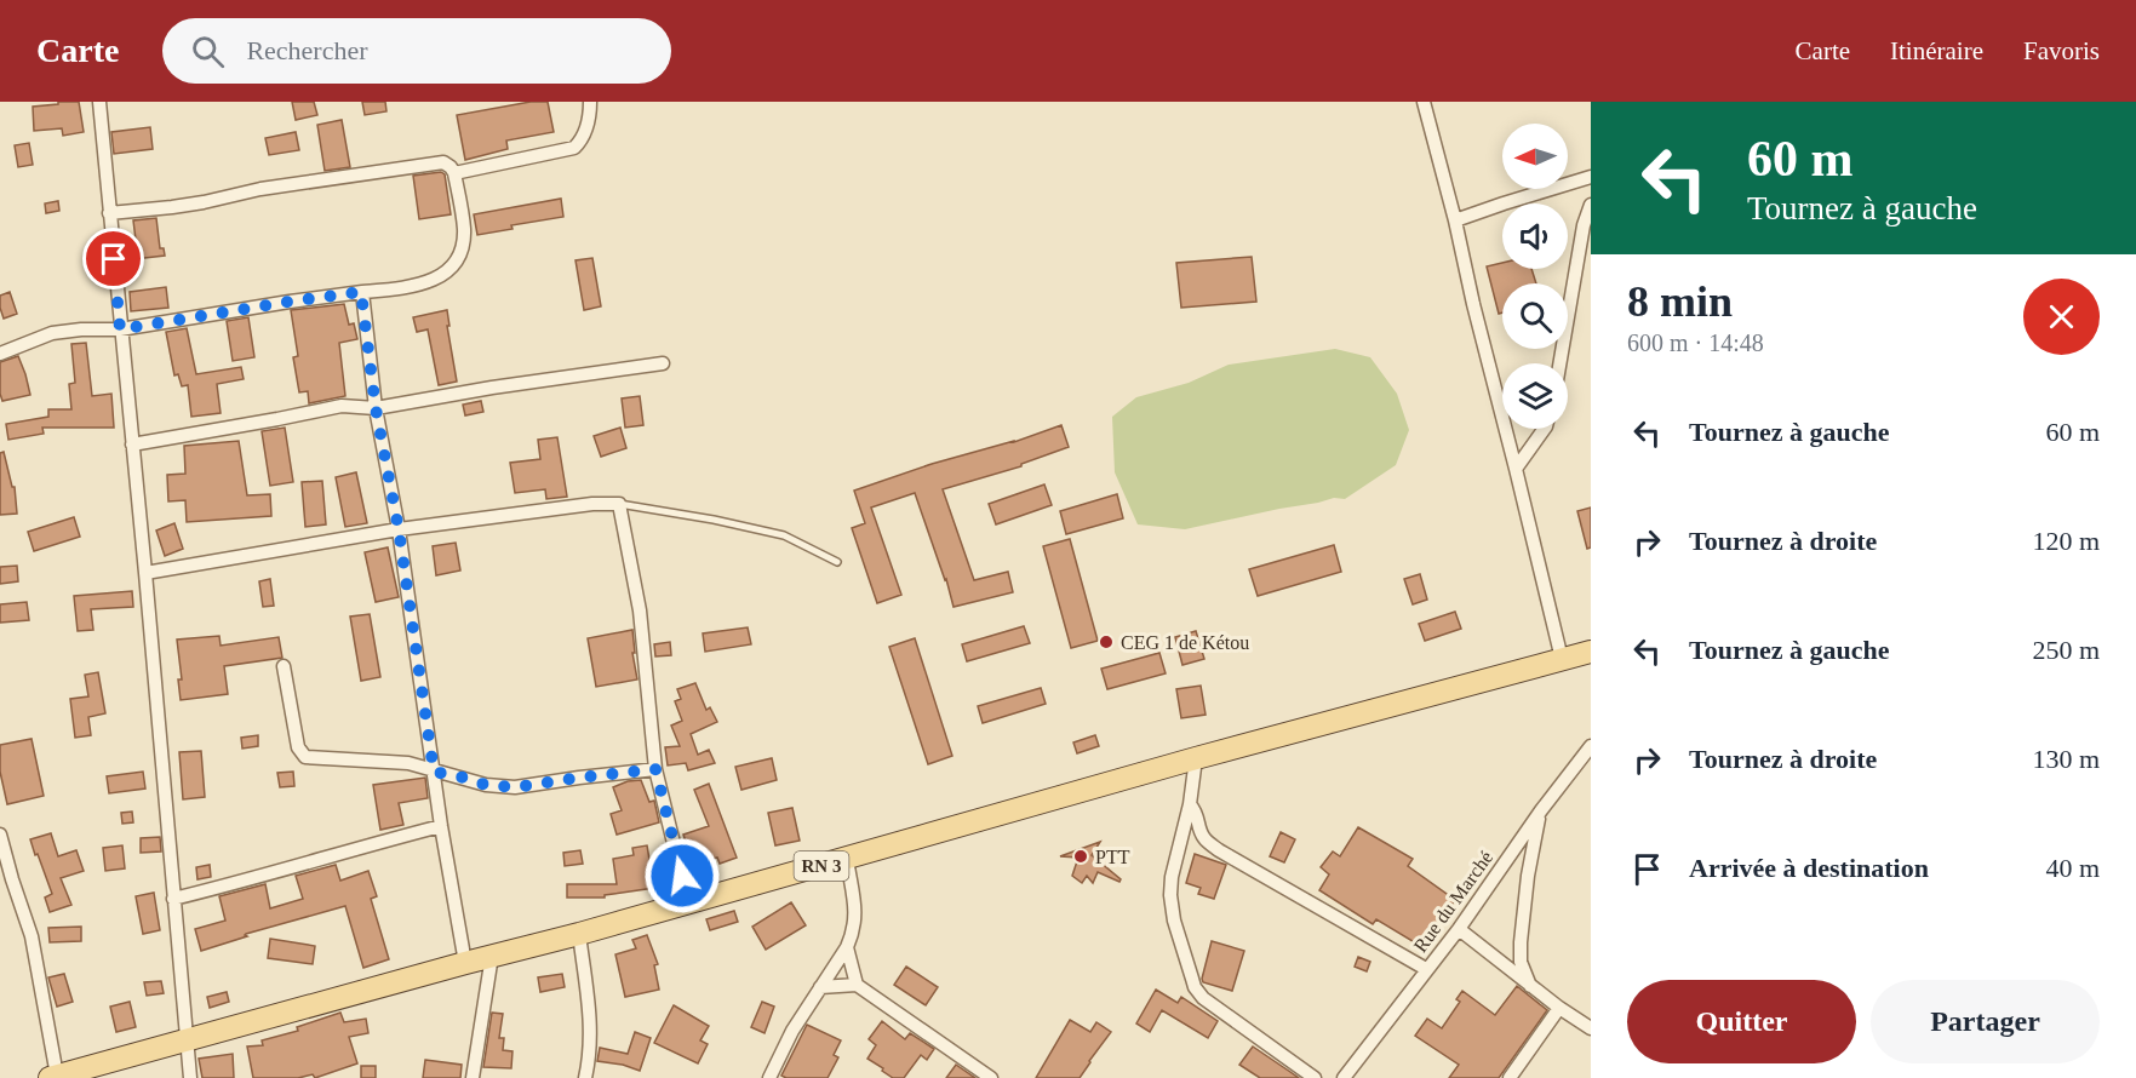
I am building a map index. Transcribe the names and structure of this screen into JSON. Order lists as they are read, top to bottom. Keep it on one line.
{"streets":{"main road":["RN 3"],"street":["Rue du Marché"]},"places":["CEG 1 de Kétou","PTT"],"north":"left","page":{"header":"Carte","search":"Rechercher","nav":["Carte","Itinéraire","Favoris"],"turn":["60 m","Tournez à gauche"],"heading":["8 min","600 m · 14:48"],"list":[{"name":"Tournez à gauche","value":"60 m"},{"name":"Tournez à droite","value":"120 m"},{"name":"Tournez à gauche","value":"250 m"},{"name":"Tournez à droite","value":"130 m"},{"name":"Arrivée à destination","value":"40 m"}],"buttons":["Quitter","Partager"]}}
